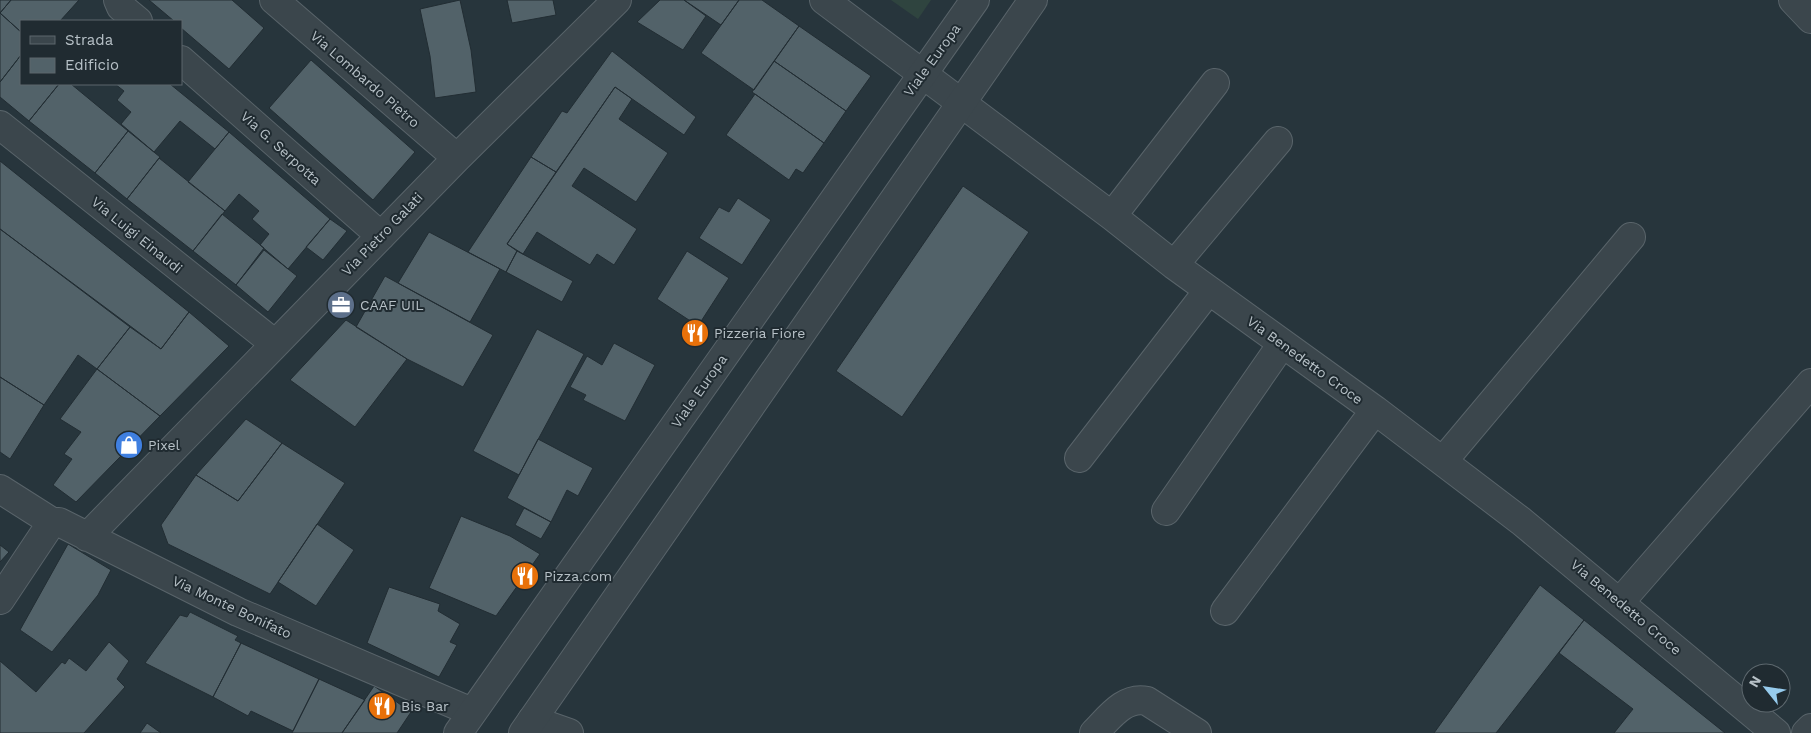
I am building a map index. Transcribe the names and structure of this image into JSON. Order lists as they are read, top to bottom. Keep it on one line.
{"streets":{"street":["Viale Europa","Via Lombardo Pietro","Via G. Serpotta","Via Pietro Galati","Via Luigi Einaudi","Via Benedetto Croce","Via Monte Bonifato"]},"crossings":[["Viale Europa","Via Benedetto Croce"],["Viale Europa","Via Monte Bonifato"],["Via Lombardo Pietro","Via Pietro Galati"],["Via G. Serpotta","Via Pietro Galati"],["Via Pietro Galati","Via Luigi Einaudi"],["Via Pietro Galati","Via Monte Bonifato"]],"places":{"office":["CAAF UIL"],"restaurant":["Pizzeria Fiore","Pizza.com","Bis Bar"],"shop":["Pixel"]},"legend":["Strada","Edificio"],"north":"top left"}
